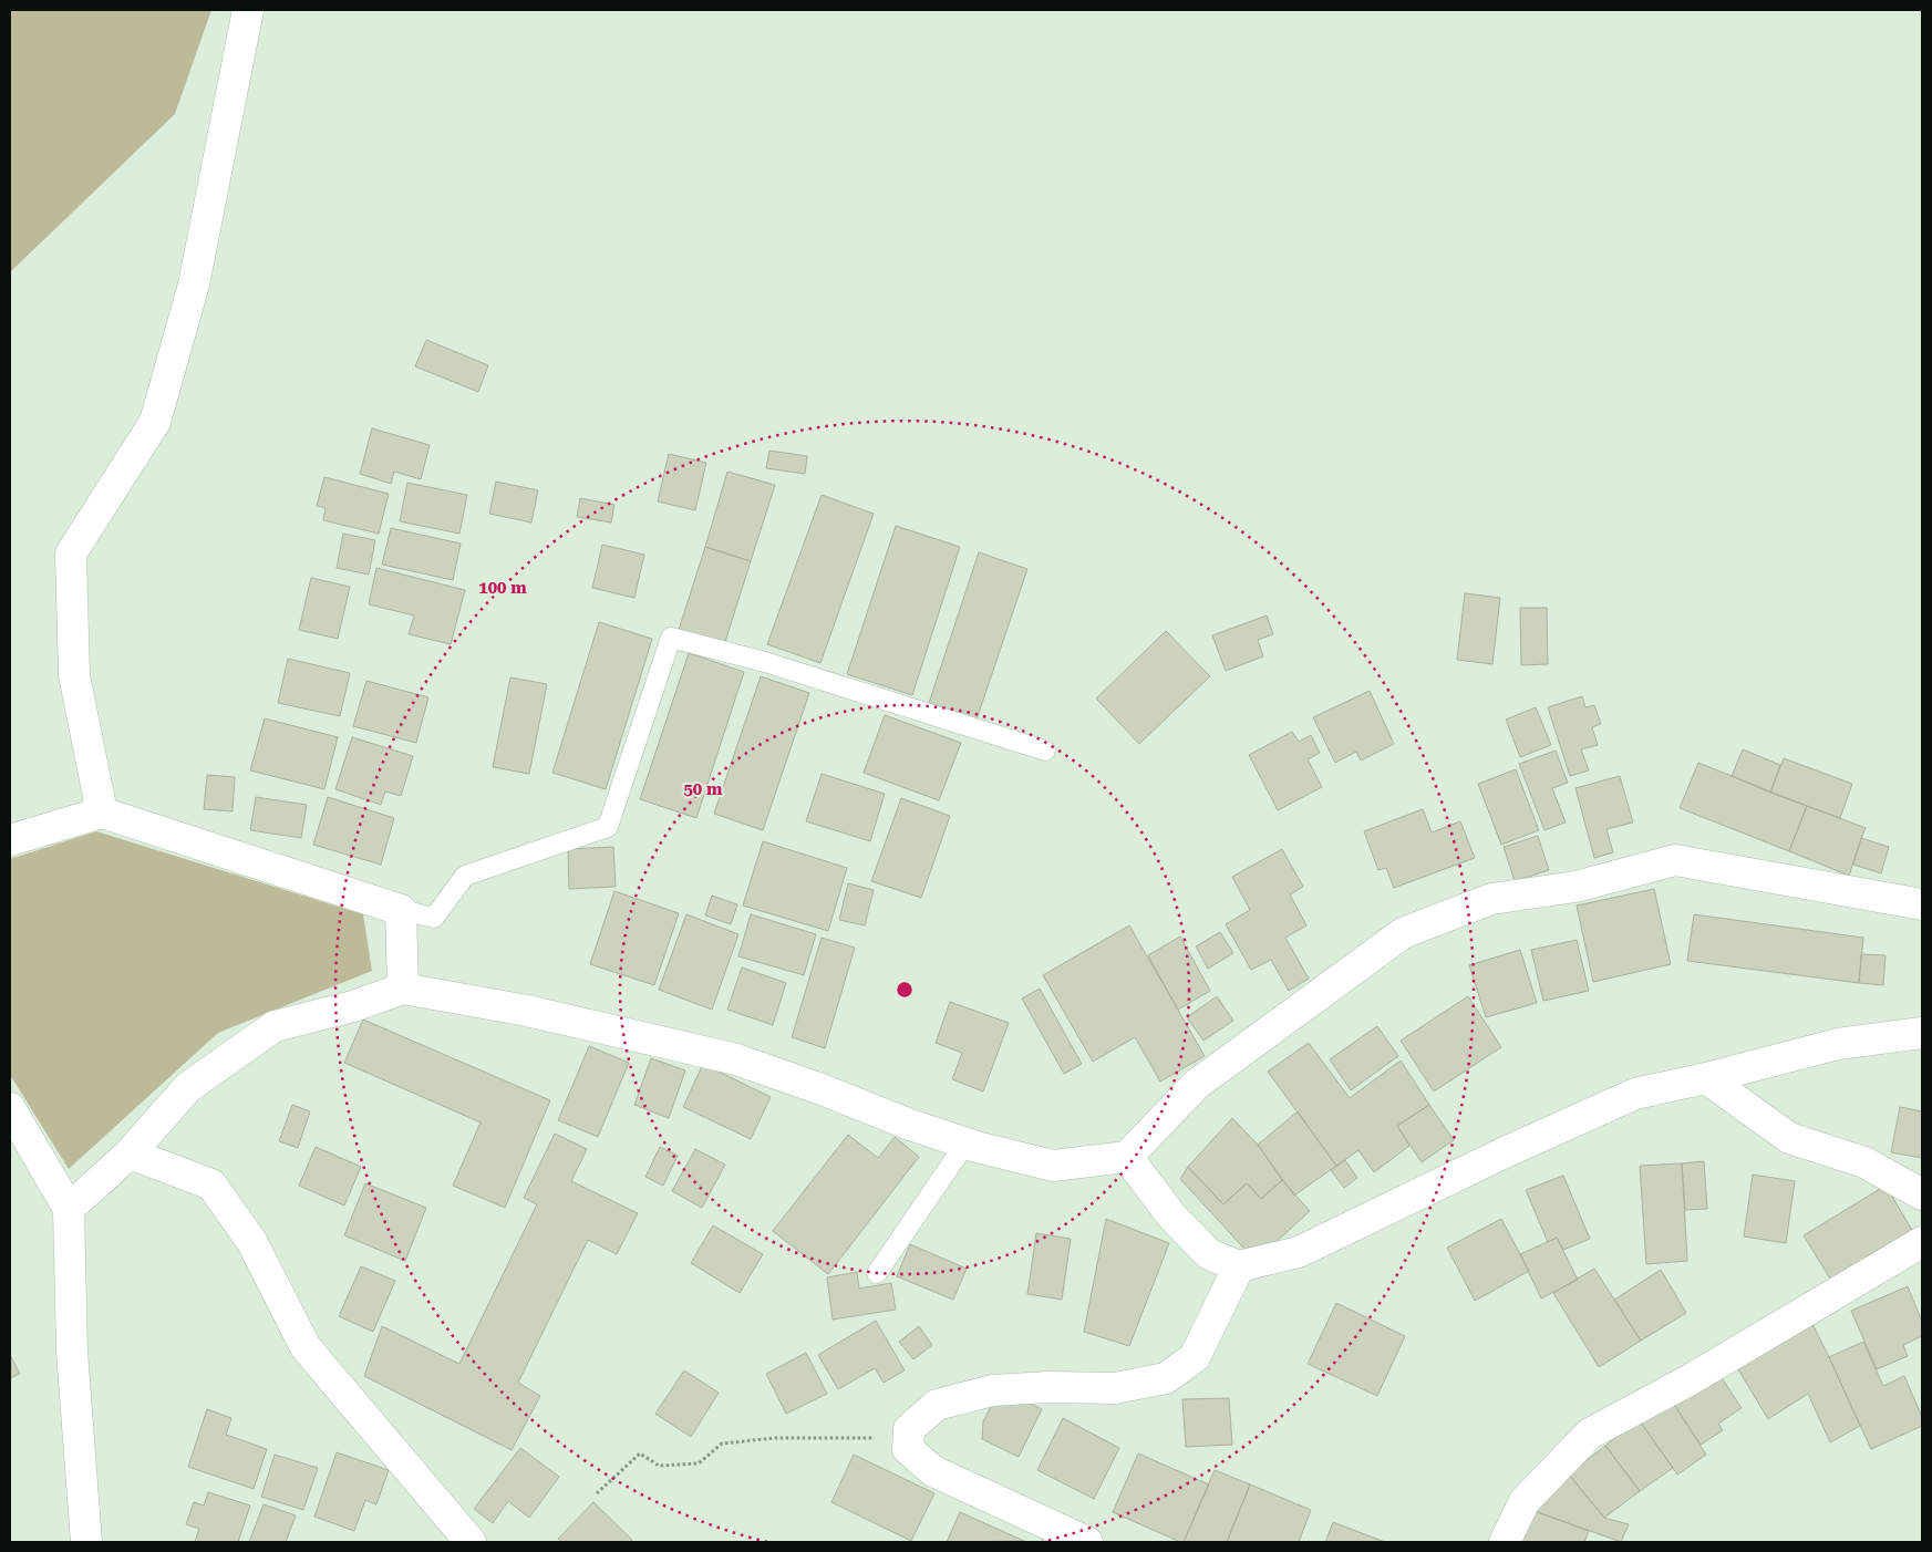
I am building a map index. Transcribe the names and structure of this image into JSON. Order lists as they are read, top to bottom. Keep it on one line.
{"rings":["100 m","50 m"]}
